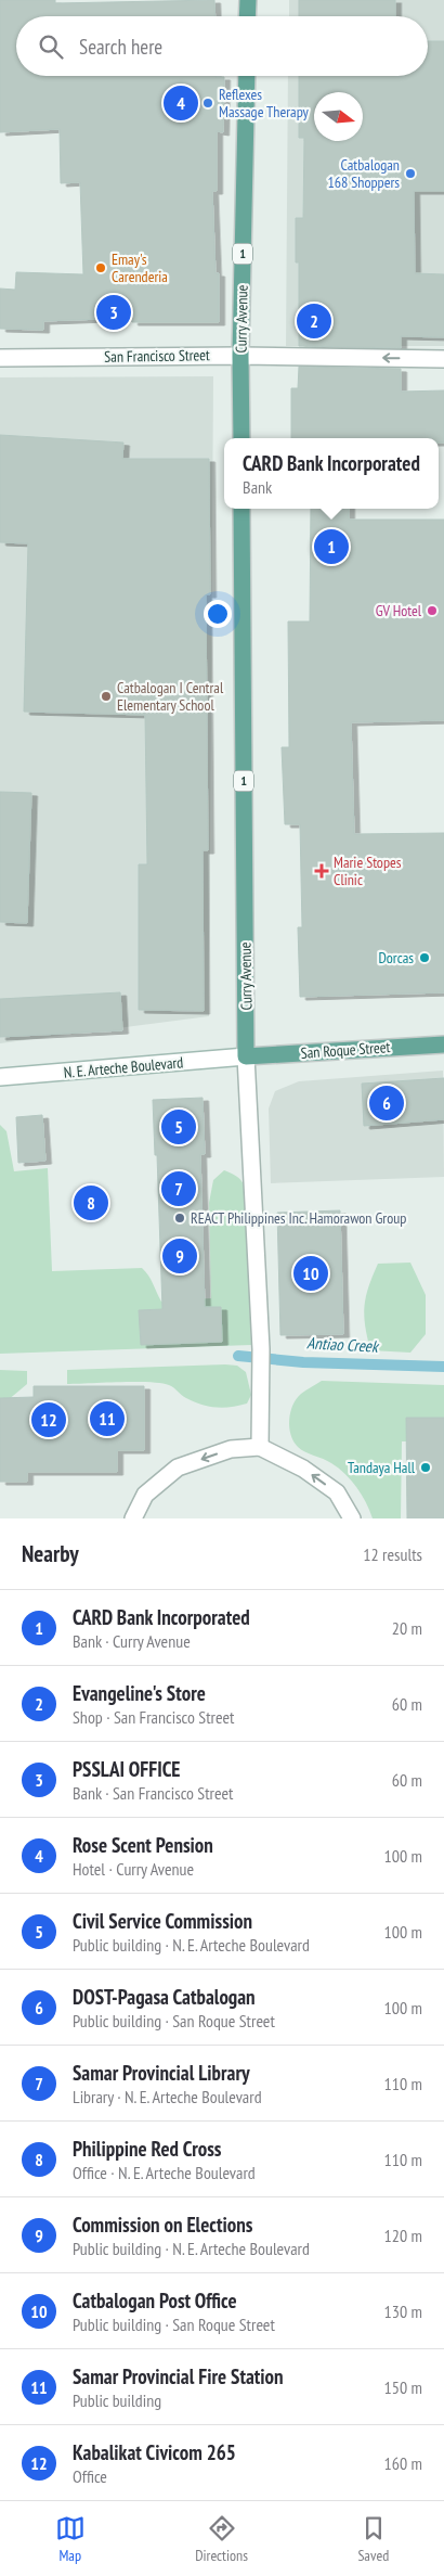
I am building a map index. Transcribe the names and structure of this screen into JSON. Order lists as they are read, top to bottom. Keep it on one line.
{"streets":{"main road":["1","Curry Avenue","San Roque Street"],"street":["San Francisco Street","N. E. Arteche Boulevard"]},"crossings":[["Curry Avenue","San Francisco Street"],["Curry Avenue","San Roque Street"],["Curry Avenue","N. E. Arteche Boulevard"],["San Roque Street","N. E. Arteche Boulevard"]],"one_way":["San Francisco Street"],"water":["Antiao Creek"],"places":{"other":["Reflexes Massage Therapy","Catbalogan 168 Shoppers","Emay's Carenderia","GV Hotel","Catbalogan I Central Elementary School","Dorcas","REACT Philippines Inc. Hamorawon Group","Tandaya Hall"],"health":["Marie Stopes Clinic"]},"north":"right","page":{"search":"Search here","pins":["4","3","2","1","6","5","7","8","9","10","11","12"],"popup":["CARD Bank Incorporated","Bank"],"heading":["Nearby","12 results"],"list":[{"mark":"1","name":"CARD Bank Incorporated","note":"Bank · Curry Avenue","value":"20 m"},{"mark":"2","name":"Evangeline's Store","note":"Shop · San Francisco Street","value":"60 m"},{"mark":"3","name":"PSSLAI OFFICE","note":"Bank · San Francisco Street","value":"60 m"},{"mark":"4","name":"Rose Scent Pension","note":"Hotel · Curry Avenue","value":"100 m"},{"mark":"5","name":"Civil Service Commission","note":"Public building · N. E. Arteche Boulevard","value":"100 m"},{"mark":"6","name":"DOST-Pagasa Catbalogan","note":"Public building · San Roque Street","value":"100 m"},{"mark":"7","name":"Samar Provincial Library","note":"Library · N. E. Arteche Boulevard","value":"110 m"},{"mark":"8","name":"Philippine Red Cross","note":"Office · N. E. Arteche Boulevard","value":"110 m"},{"mark":"9","name":"Commission on Elections","note":"Public building · N. E. Arteche Boulevard","value":"120 m"},{"mark":"10","name":"Catbalogan Post Office","note":"Public building · San Roque Street","value":"130 m"},{"mark":"11","name":"Samar Provincial Fire Station","note":"Public building","value":"150 m"},{"mark":"12","name":"Kabalikat Civicom 265","note":"Office","value":"160 m"}],"nav":["Map","Directions","Saved"]}}
